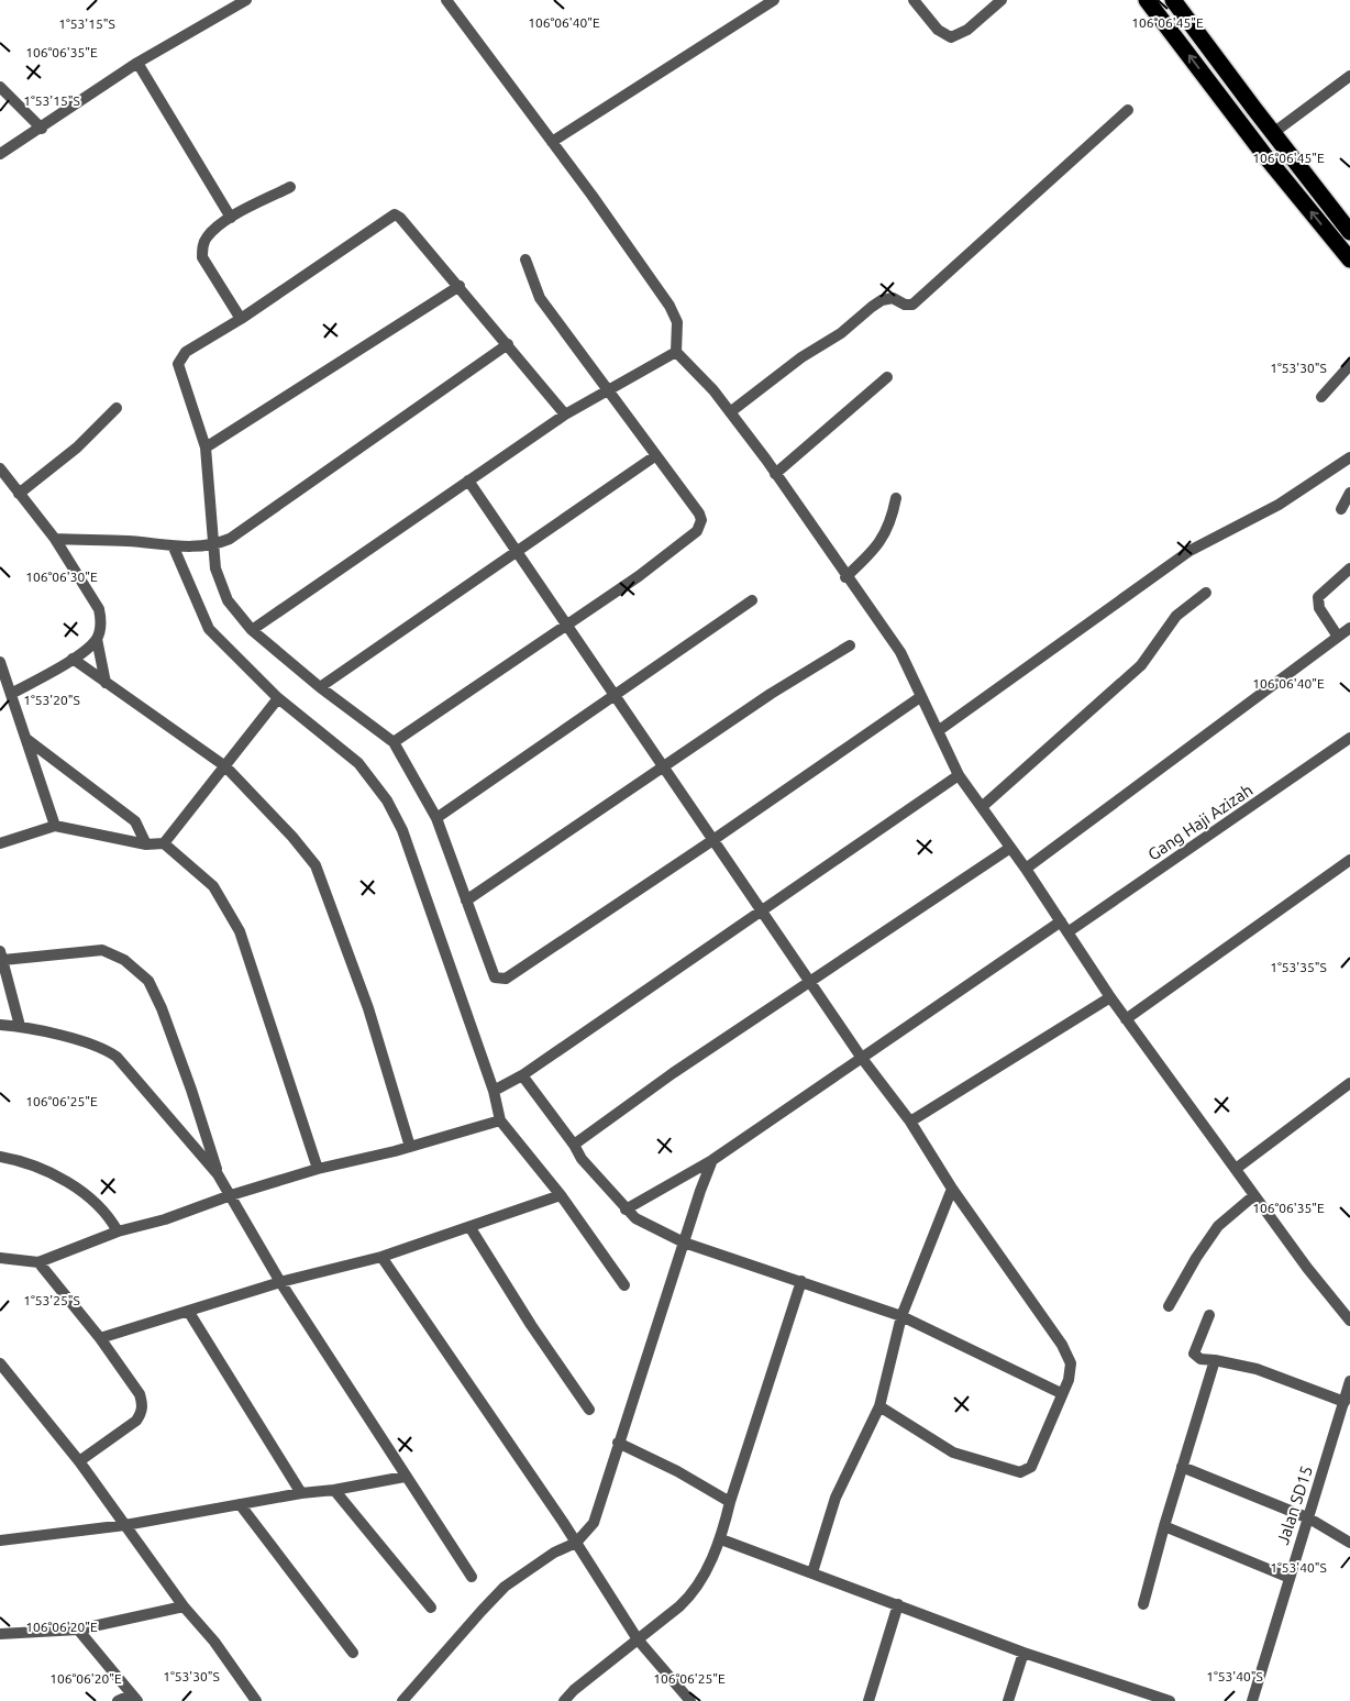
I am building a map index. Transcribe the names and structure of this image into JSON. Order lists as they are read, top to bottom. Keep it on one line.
{"streets":{"street":["Gang Haji Azizah","Jalan SD15"]},"coordinates":["106°06'40\"E","106°06'45\"E","1°53'15\"S","106°06'35\"E","1°53'30\"S","106°06'30\"E","1°53'20\"S","1°53'35\"S","106°06'25\"E","1°53'25\"S","1°53'40\"S","106°06'20\"E"]}
